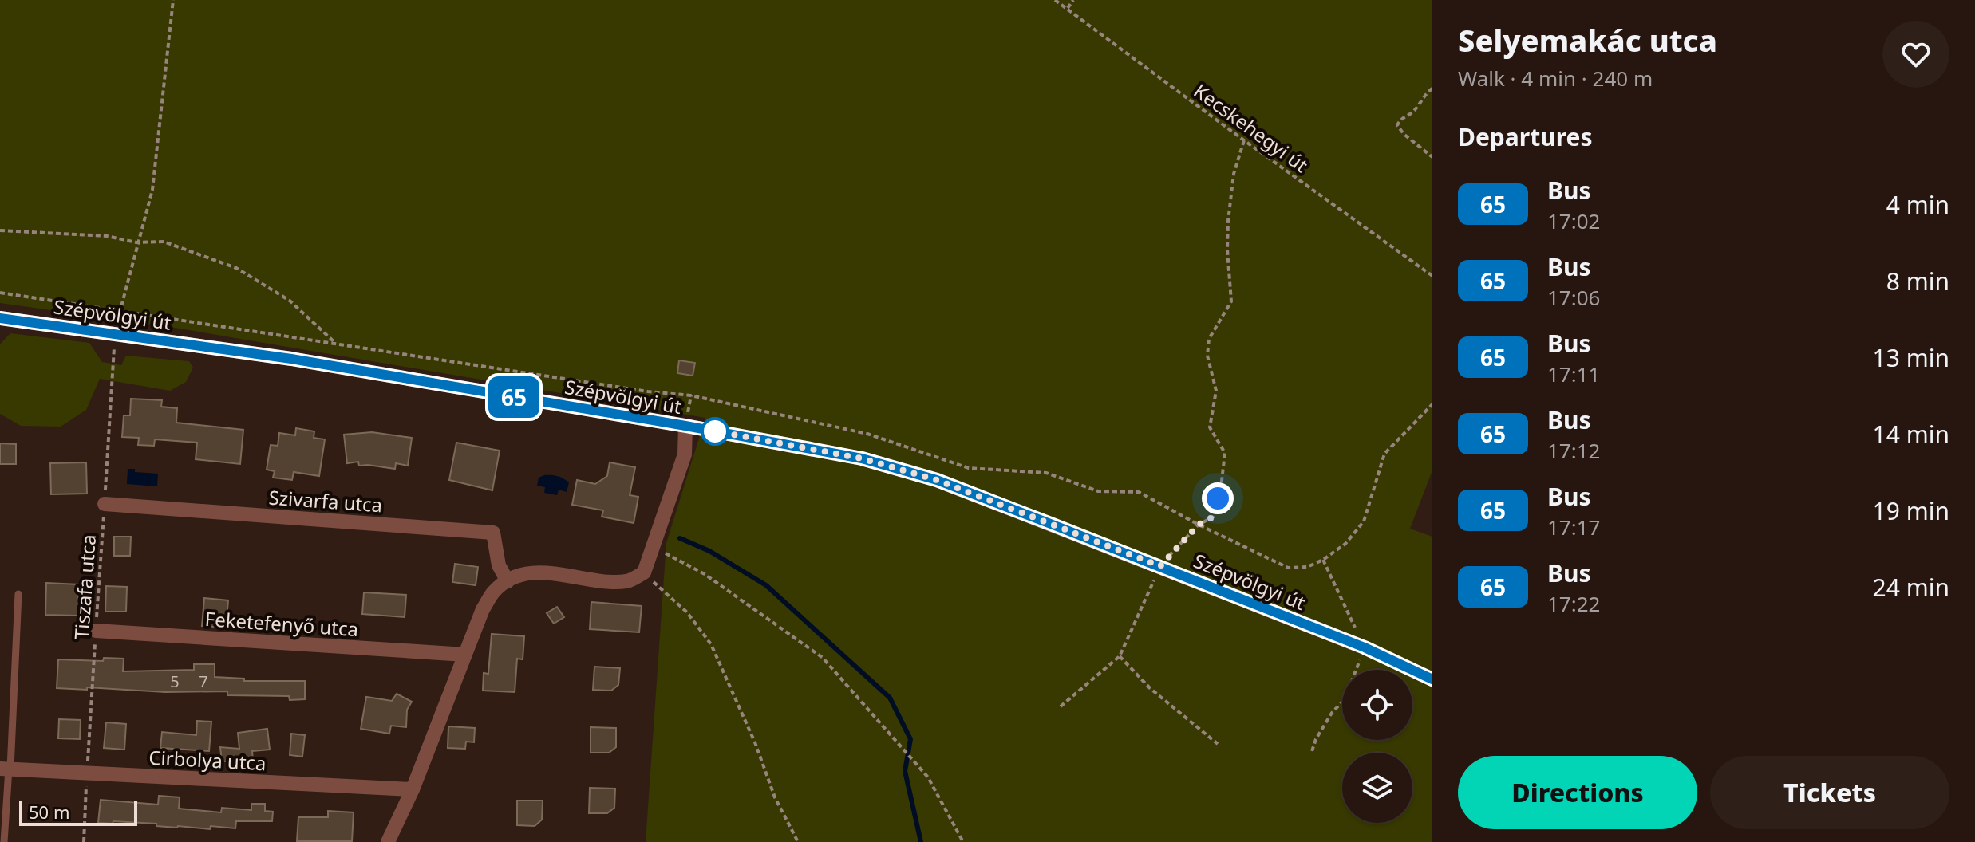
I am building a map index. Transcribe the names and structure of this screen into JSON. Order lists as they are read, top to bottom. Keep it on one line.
{"streets":{"street":["Szépvölgyi út","Szivarfa utca","Feketefenyő utca","Cirbolya utca"],"path":["Kecskehegyi út","Tiszafa utca"]},"crossings":[["Szépvölgyi út","Tiszafa utca"],["Szivarfa utca","Tiszafa utca"],["Tiszafa utca","Feketefenyő utca"],["Tiszafa utca","Cirbolya utca"]],"lines":["bus line 65"],"house_numbers":["5","7"],"scale_bar":"50 m","page":{"on_map":"65","heading":[["Selyemakác utca","Walk · 4 min · 240 m"],"Departures"],"list":[{"mark":"65","name":"Bus","note":"17:02","value":"4 min"},{"mark":"65","name":"Bus","note":"17:06","value":"8 min"},{"mark":"65","name":"Bus","note":"17:11","value":"13 min"},{"mark":"65","name":"Bus","note":"17:12","value":"14 min"},{"mark":"65","name":"Bus","note":"17:17","value":"19 min"},{"mark":"65","name":"Bus","note":"17:22","value":"24 min"}],"buttons":["Directions","Tickets"],"scale":"50 m"}}
